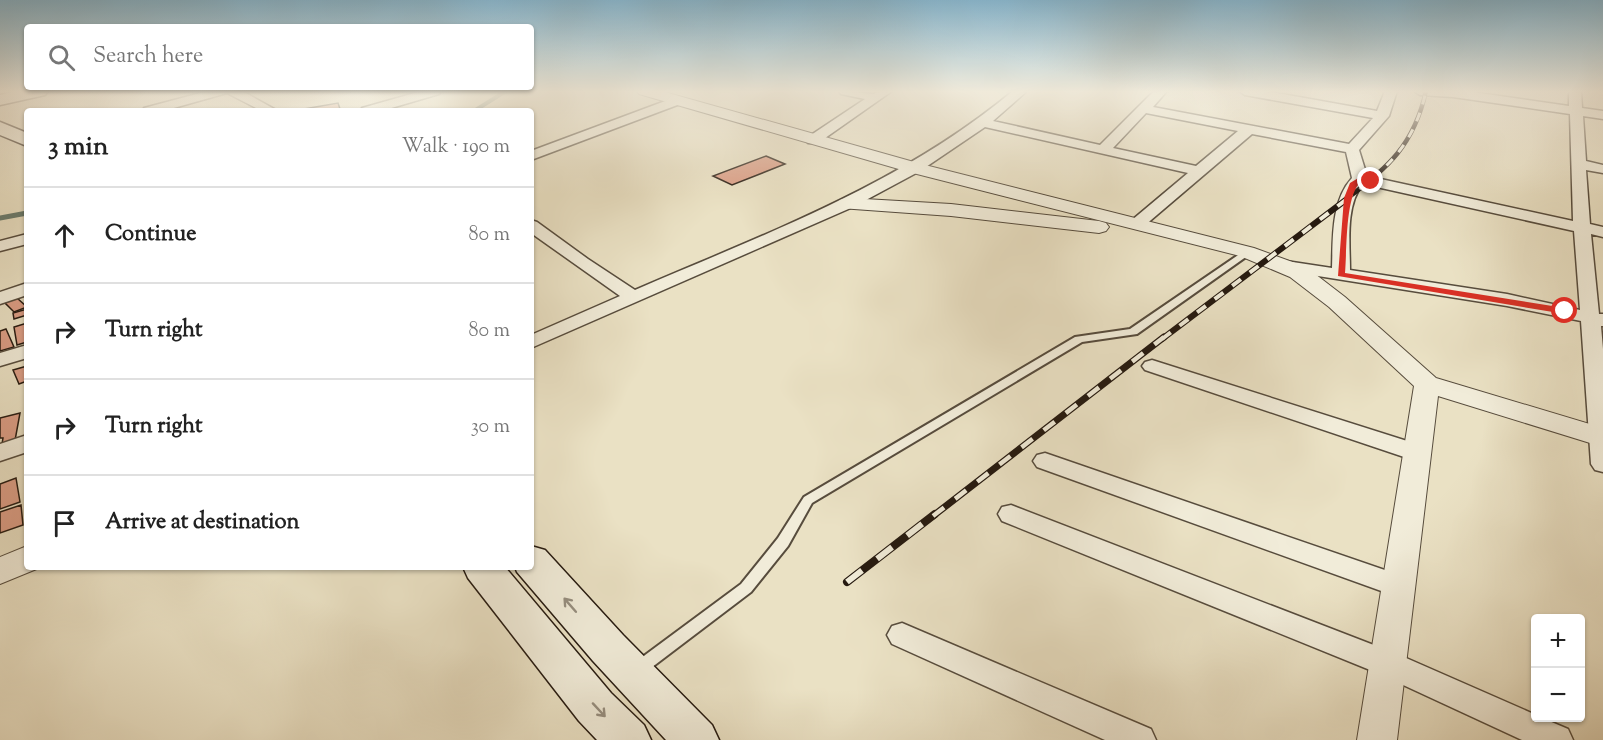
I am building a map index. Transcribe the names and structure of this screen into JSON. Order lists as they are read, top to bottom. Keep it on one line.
{"page":{"search":"Search here","heading":["3 min","Walk · 190 m"],"list":[["Continue","80 m"],["Turn right","80 m"],["Turn right","30 m"],"Arrive at destination"],"map_buttons":["+","−"]}}
